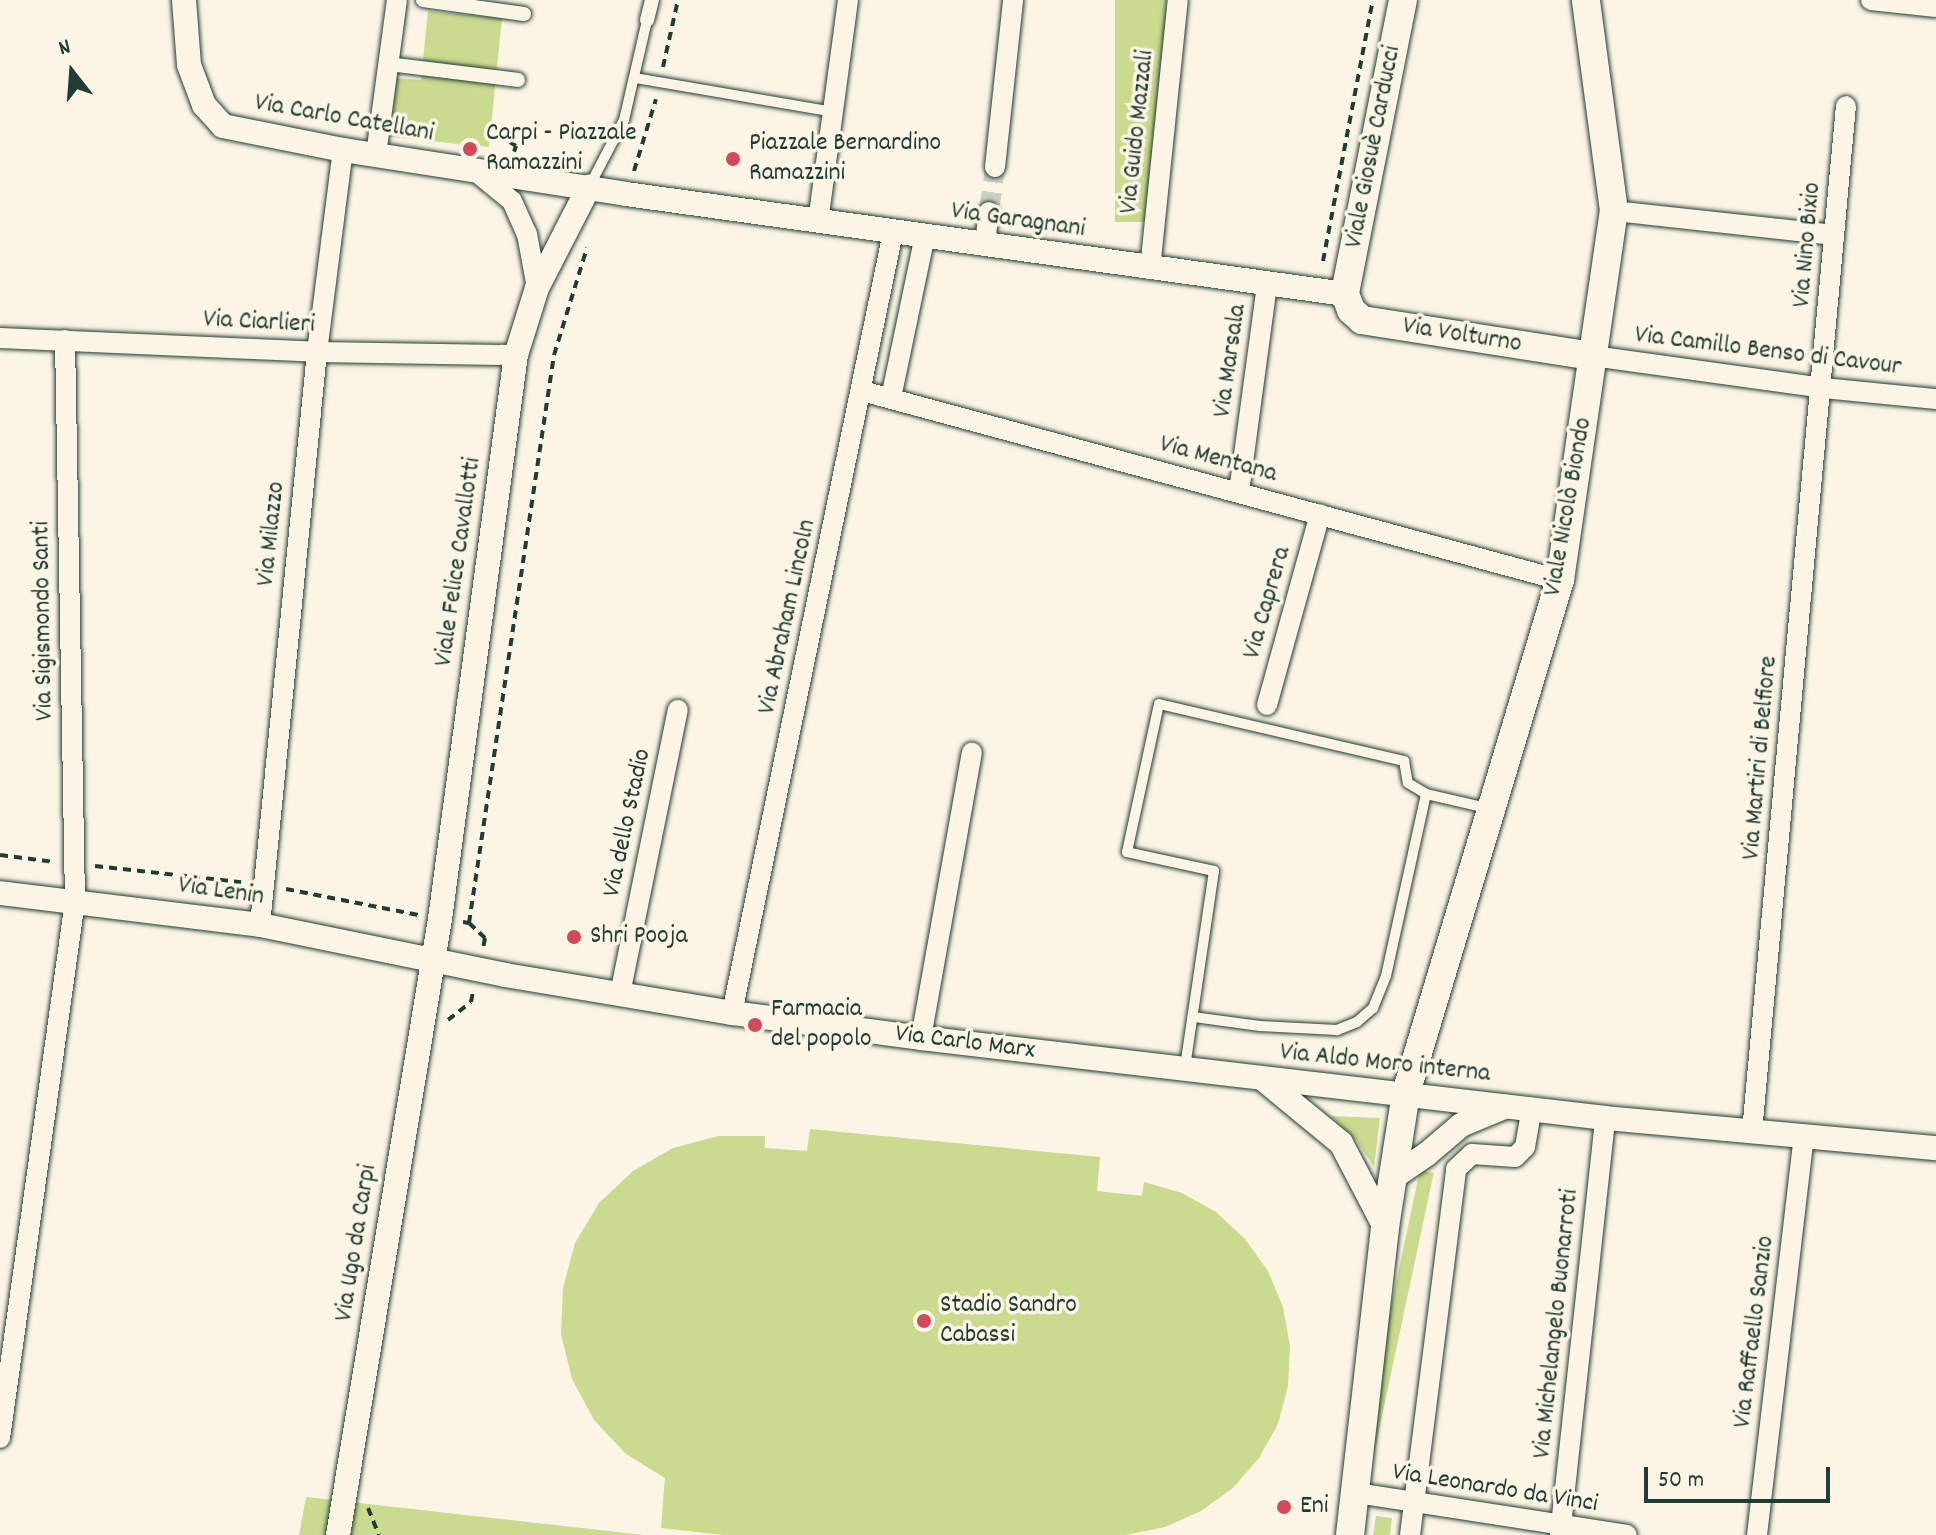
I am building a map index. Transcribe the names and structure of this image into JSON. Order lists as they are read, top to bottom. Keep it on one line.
{"streets":{"main road":["Viale Giosuè Carducci","Via Volturno","Viale Nicolò Biondo"],"street":["Via Carlo Catellani","Via Guido Mazzali","Via Garagnani","Via Nino Bixio","Via Ciarlieri","Via Camillo Benso di Cavour","Via Marsala","Via Mentana","Via Milazzo","Viale Felice Cavallotti","Via Caprera","Via Abraham Lincoln","Via Sigismondo Santi","Via Martiri di Belfiore","Via dello Stadio","Via Lenin","Via Carlo Marx","Via Aldo Moro interna","Via Ugo da Carpi","Via Michelangelo Buonarroti","Via Raffaello Sanzio","Via Leonardo da Vinci"]},"crossings":[["Via Carlo Catellani","Via Garagnani"],["Via Carlo Catellani","Via Milazzo"],["Via Carlo Catellani","Viale Felice Cavallotti"],["Via Guido Mazzali","Via Garagnani"],["Viale Giosuè Carducci","Via Garagnani"],["Viale Giosuè Carducci","Via Volturno"],["Via Garagnani","Via Volturno"],["Via Garagnani","Via Marsala"],["Via Garagnani","Viale Felice Cavallotti"],["Via Garagnani","Via Abraham Lincoln"],["Via Nino Bixio","Via Camillo Benso di Cavour"],["Via Nino Bixio","Via Martiri di Belfiore"],["Via Ciarlieri","Via Milazzo"],["Via Ciarlieri","Viale Felice Cavallotti"],["Via Ciarlieri","Via Sigismondo Santi"],["Via Volturno","Via Camillo Benso di Cavour"],["Via Volturno","Viale Nicolò Biondo"],["Via Camillo Benso di Cavour","Viale Nicolò Biondo"],["Via Camillo Benso di Cavour","Via Martiri di Belfiore"],["Via Marsala","Via Mentana"],["Via Mentana","Viale Nicolò Biondo"],["Via Mentana","Via Caprera"],["Via Mentana","Via Abraham Lincoln"],["Viale Nicolò Biondo","Via Aldo Moro interna"],["Via Milazzo","Via Lenin"],["Viale Felice Cavallotti","Via Lenin"],["Viale Felice Cavallotti","Via Carlo Marx"],["Viale Felice Cavallotti","Via Ugo da Carpi"],["Via Abraham Lincoln","Via Carlo Marx"],["Via Sigismondo Santi","Via Lenin"],["Via Martiri di Belfiore","Via Aldo Moro interna"],["Via dello Stadio","Via Carlo Marx"],["Via Lenin","Via Carlo Marx"],["Via Lenin","Via Ugo da Carpi"],["Via Carlo Marx","Via Aldo Moro interna"],["Via Carlo Marx","Via Ugo da Carpi"],["Via Aldo Moro interna","Via Michelangelo Buonarroti"],["Via Aldo Moro interna","Via Raffaello Sanzio"],["Via Michelangelo Buonarroti","Via Leonardo da Vinci"]],"places":["Carpi - Piazzale Ramazzini","Piazzale Bernardino Ramazzini","Shri Pooja","Farmacia del popolo","Stadio Sandro Cabassi","Eni"],"scale_bar":"50 m","north":"top"}
